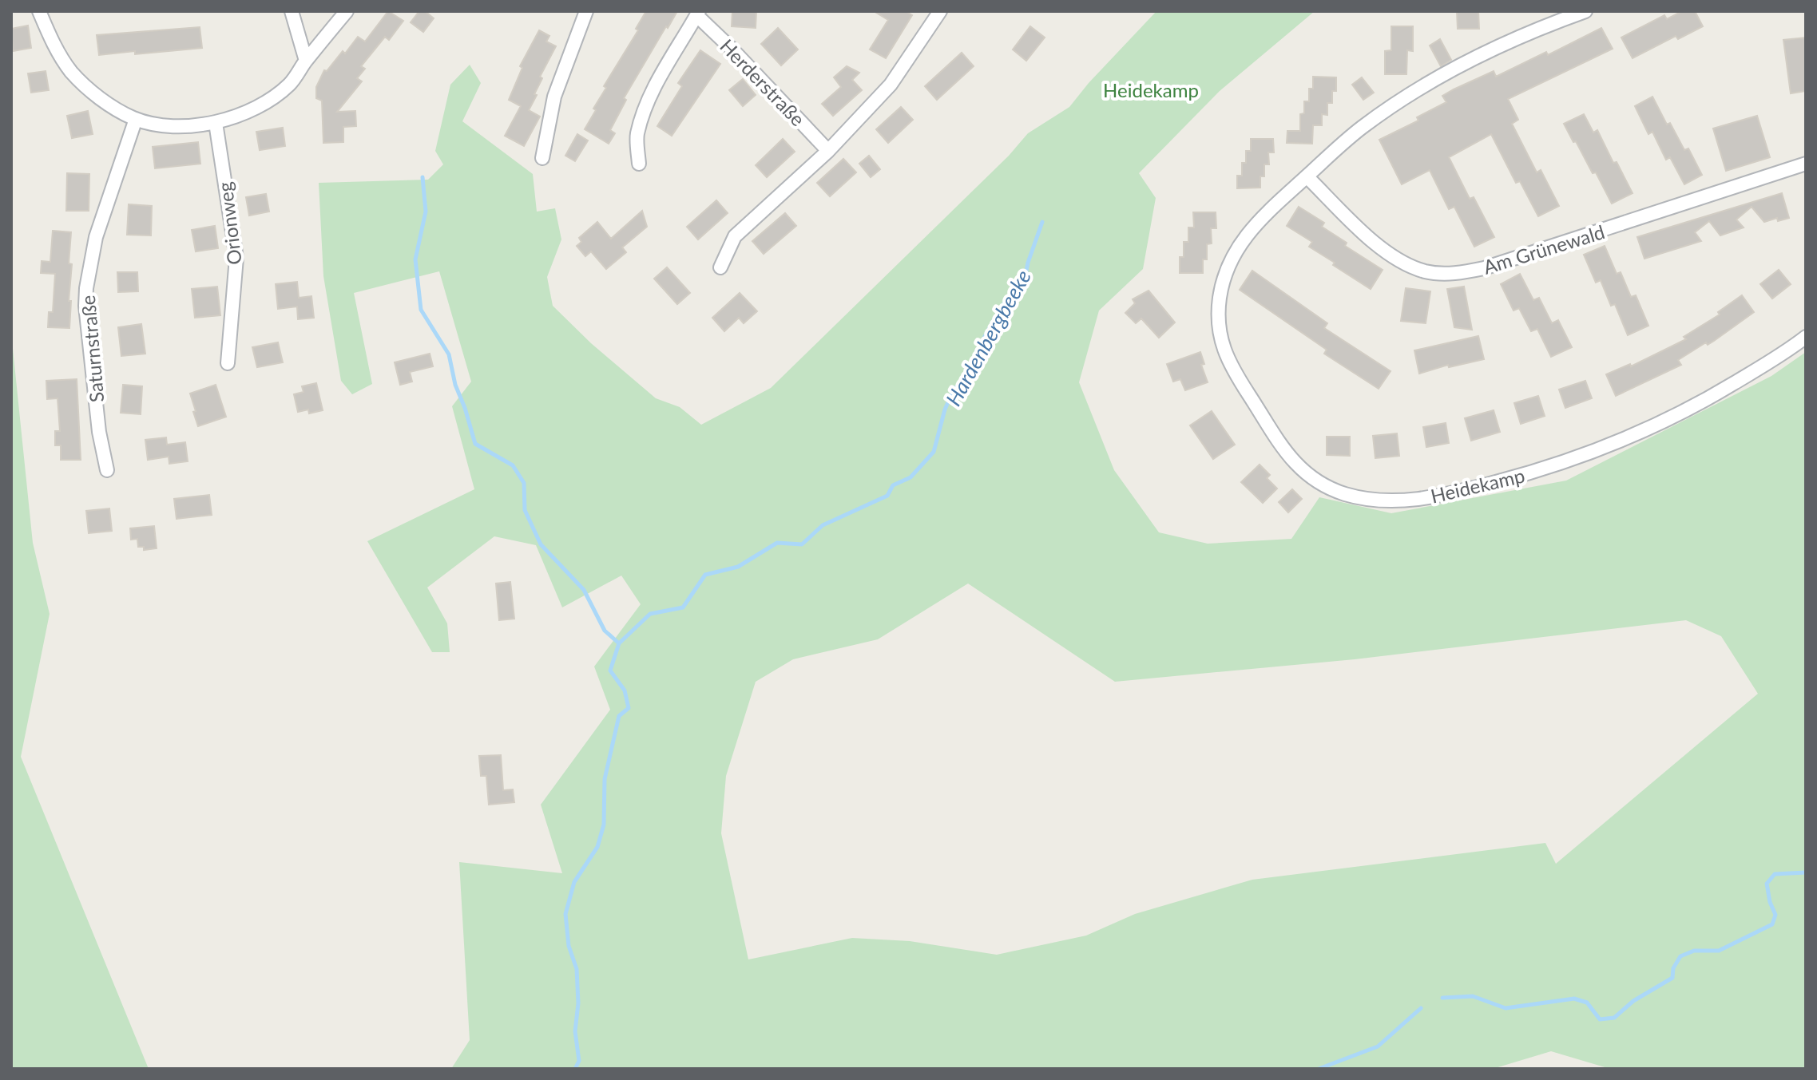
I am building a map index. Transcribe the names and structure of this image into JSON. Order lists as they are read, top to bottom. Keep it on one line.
{"streets":{"street":["Herderstraße","Orionweg","Am Grünewald","Saturnstraße","Heidekamp"]},"crossings":[["Am Grünewald","Heidekamp"]],"water":["Hardenbergbeeke"],"parks":["Heidekamp"]}
